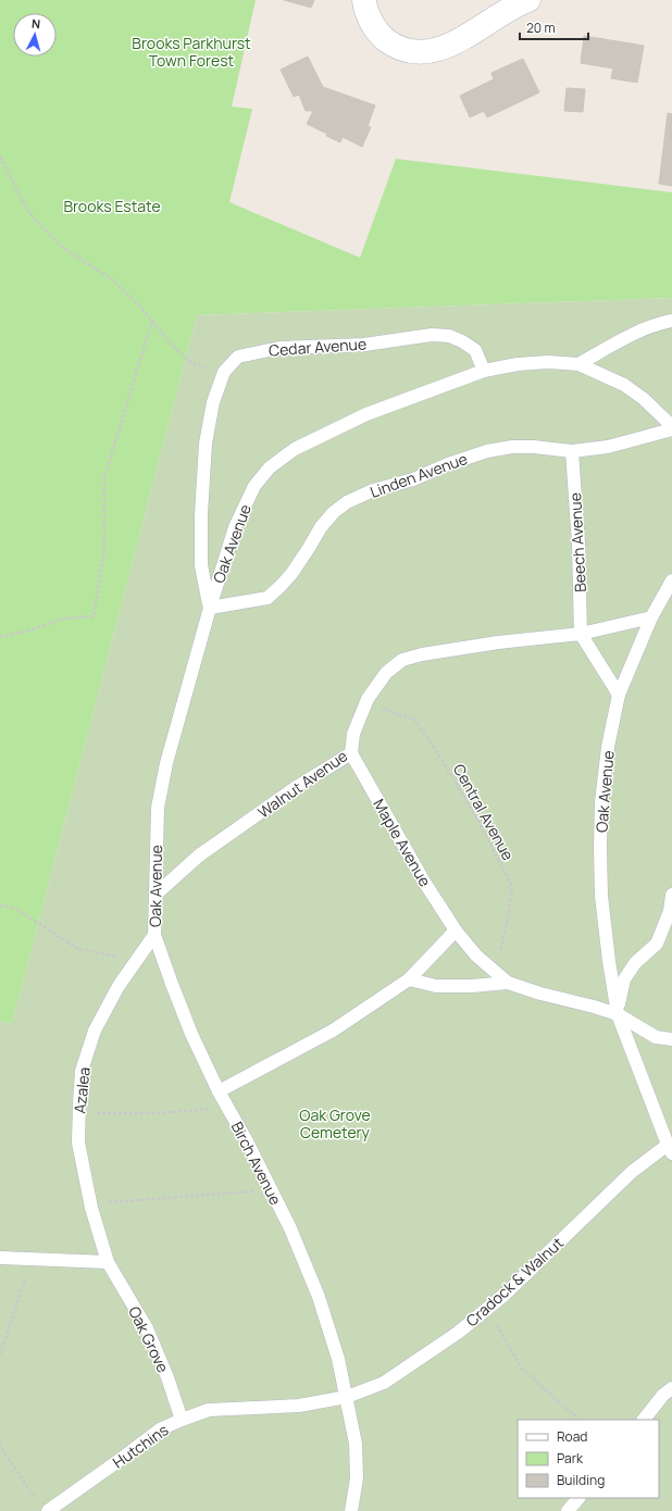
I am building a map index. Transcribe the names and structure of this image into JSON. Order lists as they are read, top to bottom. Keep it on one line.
{"streets":{"lane":["Cedar Avenue","Linden Avenue","Beech Avenue","Oak Avenue","Walnut Avenue","Maple Avenue","Azalea","Birch Avenue","Cradock & Walnut","Oak Grove","Hutchins"],"path":["Central Avenue"]},"crossings":[["Cedar Avenue","Linden Avenue"],["Cedar Avenue","Oak Avenue"],["Linden Avenue","Beech Avenue"],["Linden Avenue","Oak Avenue"],["Beech Avenue","Walnut Avenue"],["Oak Avenue","Walnut Avenue"],["Oak Avenue","Azalea"],["Oak Avenue","Birch Avenue"],["Oak Avenue","Cradock & Walnut"],["Walnut Avenue","Central Avenue"],["Walnut Avenue","Maple Avenue"],["Central Avenue","Maple Avenue"],["Azalea","Birch Avenue"],["Azalea","Oak Grove"],["Birch Avenue","Cradock & Walnut"],["Birch Avenue","Hutchins"],["Cradock & Walnut","Hutchins"],["Oak Grove","Hutchins"]],"parks":["Brooks Parkhurst Town Forest","Brooks Estate","Oak Grove Cemetery"],"legend":["Road","Park","Building"],"scale_bar":"20 m","north":"top"}
